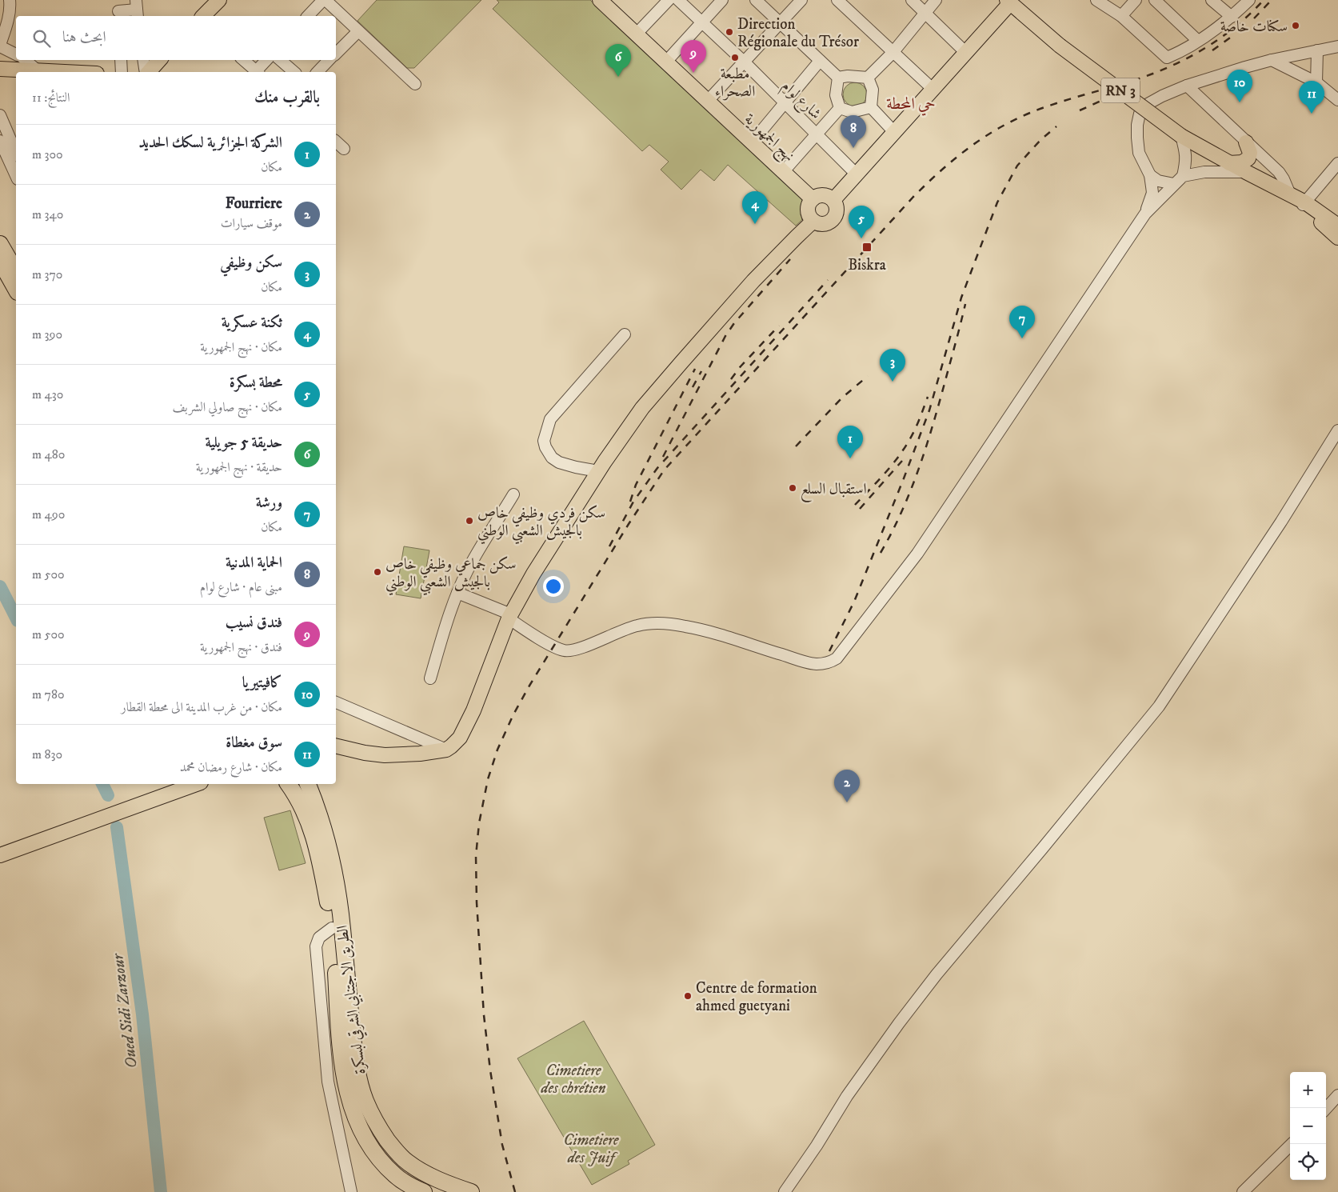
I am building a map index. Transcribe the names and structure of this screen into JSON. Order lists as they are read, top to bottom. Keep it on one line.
{"streets":{"highway":["الطريق الاجتنابي الشرقي لبسكرة"],"main road":["RN 3","نهج الجمهورية"],"street":["شارع لوام"]},"districts":["حي المحطة"],"water":["Oued Sidi Zarzour"],"parks":["Cimetiere des chrétien","Cimetiere des Juif"],"places":{"other":["سكنات خاصة","Direction Régionale du Trésor","مطبعة الصحراء","استقبال السلع","سكن فردي وظيفي خاص بالجيش الشعبي الوطني","سكن جماعي وظيفي خاص بالجيش الشعبي الوطني","Centre de formation ahmed guetyani"],"transit":["Biskra"]},"page":{"search":"ابحث هنا","pins":["9","6","10","11","8","4","5","7","3","1","2"],"heading":["بالقرب منك","النتائج: 11"],"list":[{"mark":"1","name":"الشركة الجزائرية لسكك الحديد","note":"مكان","value":"300 m"},{"mark":"2","name":"Fourriere","note":"موقف سيارات","value":"340 m"},{"mark":"3","name":"سكن وظيفي","note":"مكان","value":"370 m"},{"mark":"4","name":"ثكنة عسكرية","note":"مكان · نهج الجمهورية","value":"390 m"},{"mark":"5","name":"محطة بسكرة","note":"مكان · نهج صاولي الشربف","value":"430 m"},{"mark":"6","name":"حديقة 5 جويلية","note":"حديقة · نهج الجمهورية","value":"480 m"},{"mark":"7","name":"ورشة","note":"مكان","value":"490 m"},{"mark":"8","name":"الحماية المدنية","note":"مبنى عام · شارع لوام","value":"500 m"},{"mark":"9","name":"فندق نسيب","note":"فندق · نهج الجمهورية","value":"500 m"},{"mark":"10","name":"كافيتيريا","note":"مكان · من غرب المدينة الى محطة القطار","value":"780 m"},{"mark":"11","name":"سوق مغطاة","note":"مكان · شارع رمضان محمد","value":"830 m"}],"map_buttons":["+","−"]}}
